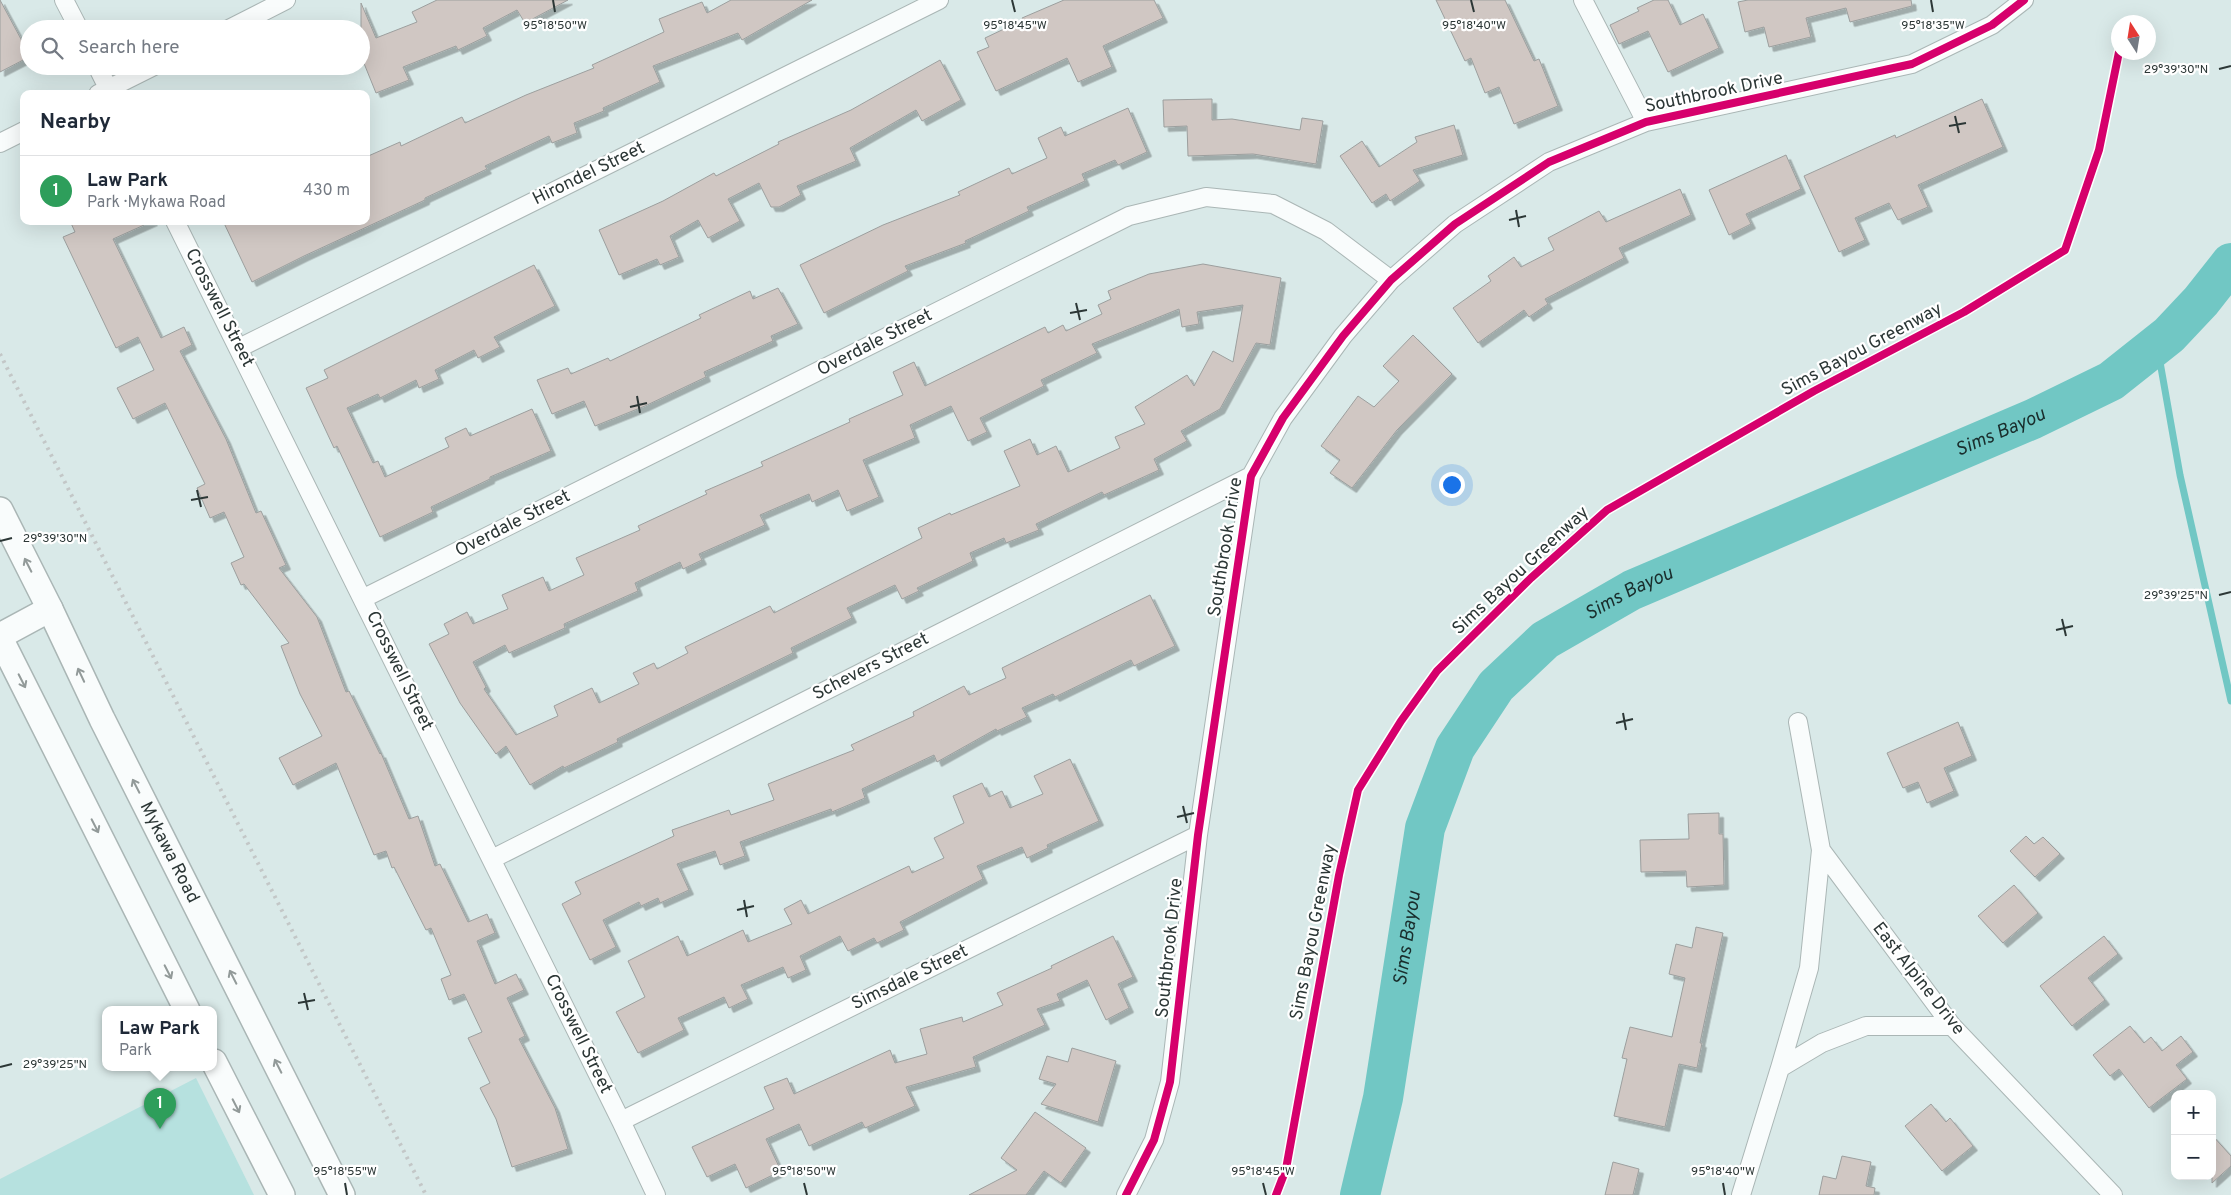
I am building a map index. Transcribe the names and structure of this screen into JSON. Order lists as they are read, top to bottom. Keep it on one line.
{"streets":{"main road":["Mykawa Road"],"street":["Southbrook Drive","Hirondel Street","Crosswell Street","Overdale Street","Schevers Street","Simsdale Street","East Alpine Drive"],"cycle path":["Sims Bayou Greenway"]},"crossings":[["Southbrook Drive","Overdale Street"],["Southbrook Drive","Schevers Street"],["Southbrook Drive","Simsdale Street"],["Hirondel Street","Crosswell Street"],["Crosswell Street","Overdale Street"],["Crosswell Street","Schevers Street"],["Crosswell Street","Simsdale Street"]],"water":["Sims Bayou"],"north":"top","page":{"search":"Search here","heading":"Nearby","list":[{"mark":"1","name":"Law Park","note":"Park · Mykawa Road","value":"430 m"}],"popup":["Law Park","Park"],"pins":"1","map_buttons":["+","−"]},"coordinates":["95°18'50\"W","95°18'45\"W","95°18'40\"W","95°18'35\"W","29°39'30\"N","29°39'25\"N","95°18'55\"W"]}
